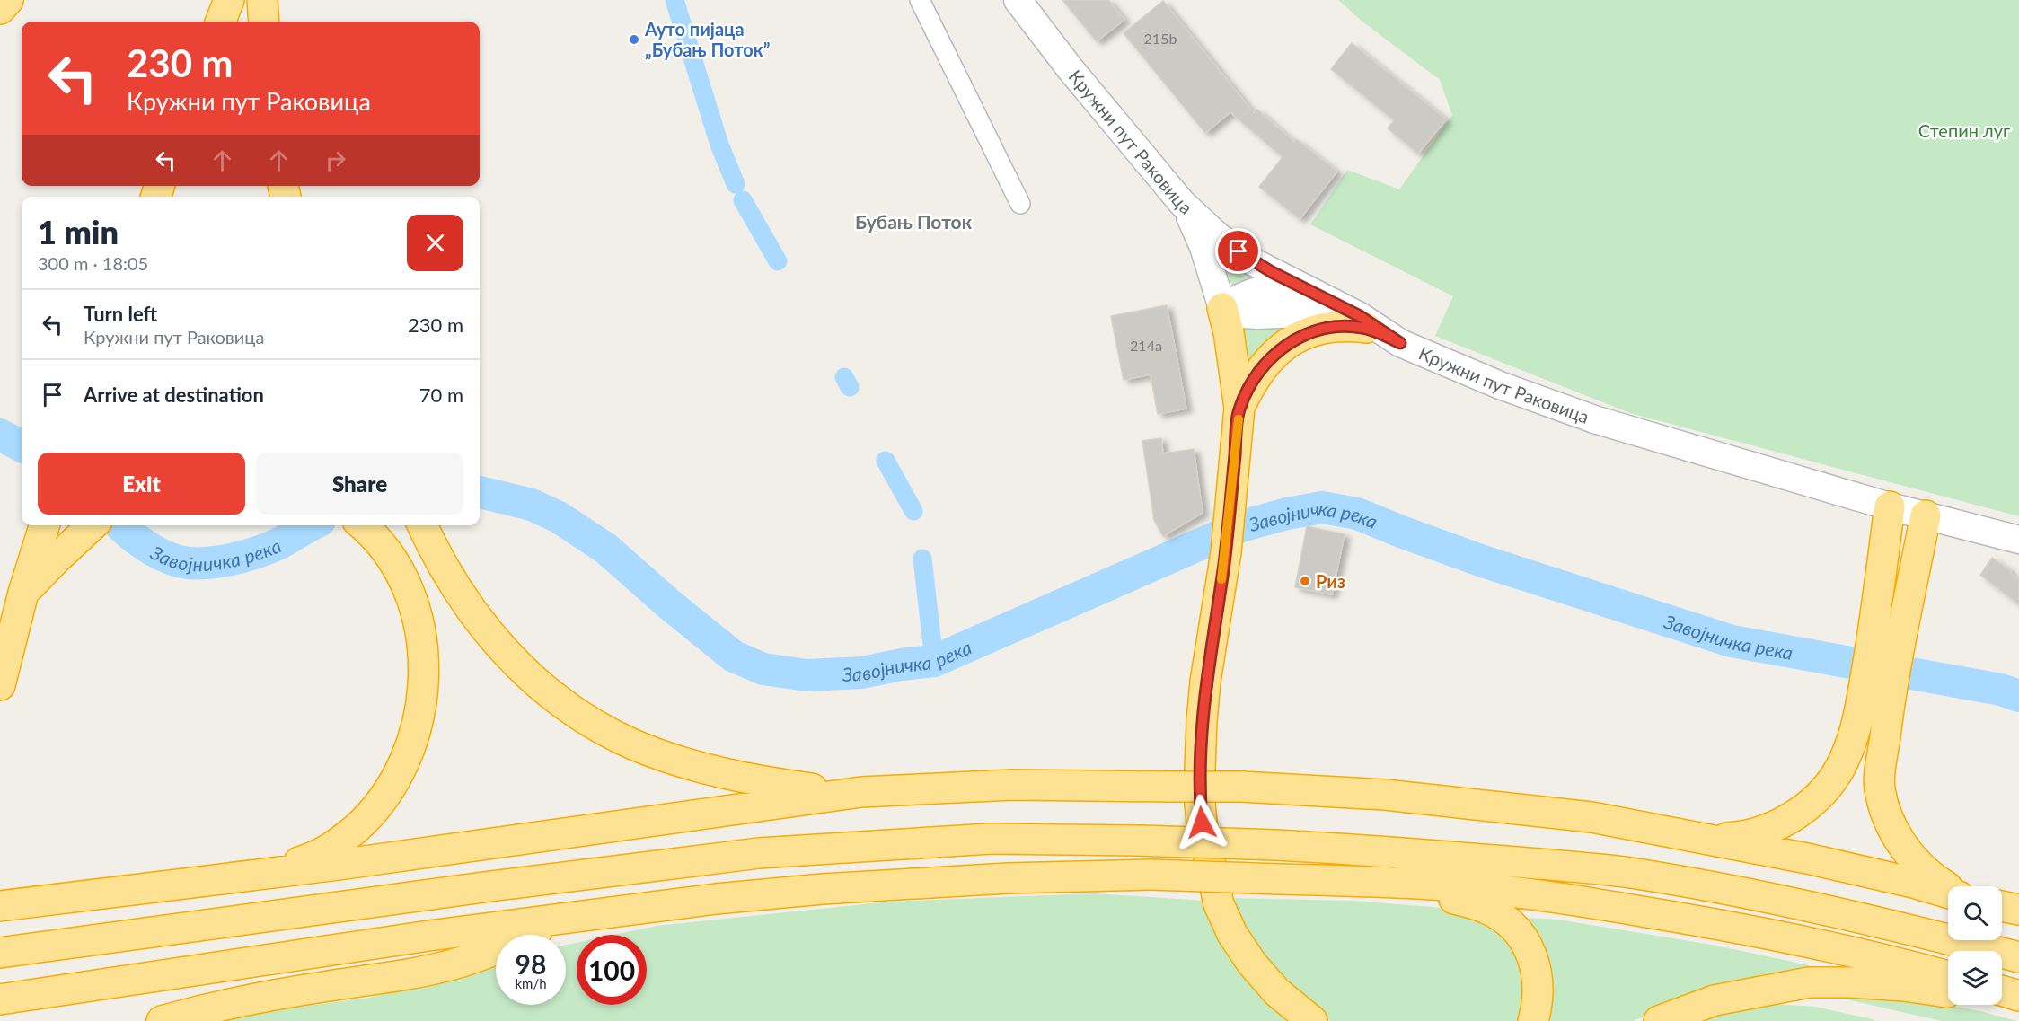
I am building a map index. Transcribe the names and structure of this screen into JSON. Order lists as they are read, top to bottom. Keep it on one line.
{"streets":{"main road":["Кружни пут Раковица"]},"districts":["Бубањ Поток"],"water":["Завојничка река"],"parks":["Степин луг"],"places":["Ауто пијаца „Бубањ Поток”","Риз"],"house_numbers":["215b","214a"],"page":{"turn":["230 m","Кружни пут Раковица"],"heading":["1 min","300 m · 18:05"],"list":[{"name":"Turn left","note":"Кружни пут Раковица","value":"230 m"},{"name":"Arrive at destination","value":"70 m"}],"buttons":["Exit","Share"],"speed":"98 km/h","limit":"100"}}
